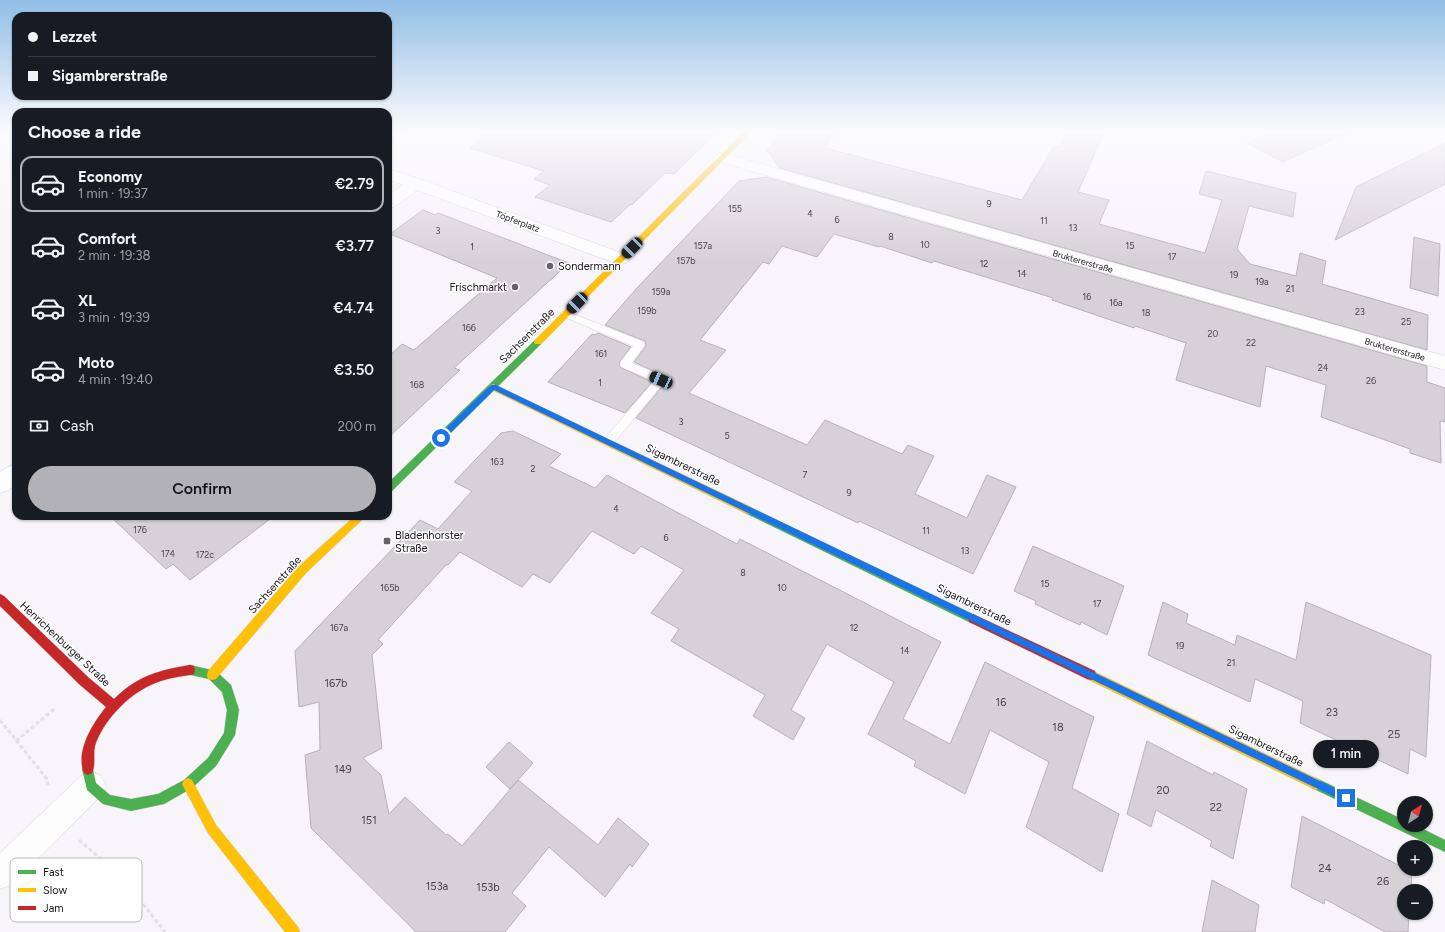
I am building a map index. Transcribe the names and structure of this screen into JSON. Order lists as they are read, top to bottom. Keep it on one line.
{"streets":{"street":["Töpferplatz","Bruktererstraße","Sachsenstraße","Sigambrerstraße","Henrichenburger Straße"]},"crossings":[["Töpferplatz","Sachsenstraße"],["Sachsenstraße","Sigambrerstraße"],["Sachsenstraße","Henrichenburger Straße"]],"places":{"other":["Sondermann","Frischmarkt"],"transit":["Bladenhorster Straße"]},"house_numbers":["9","155","4","6","11","13","3","8","10","157a","15","1","17","157b","12","14","19","19a","21","159a","16","16a","159b","23","18","25","166","20","22","161","24","26","1","168","3","5","163","2","7","9","4","176","11","6","13","174","172c","8","15","165b","10","17","167a","12","19","14","21","167b","16","23","18","25","149","20","22","151","24","26","153a","153b"],"legend":["Fast","Slow","Jam"],"north":"top right","page":{"banner":["Lezzet","Sigambrerstraße"],"heading":"Choose a ride","list":[{"name":"Economy","note":"1 min · 19:37","value":"€2.79"},{"name":"Comfort","note":"2 min · 19:38","value":"€3.77"},{"name":"XL","note":"3 min · 19:39","value":"€4.74"},{"name":"Moto","note":"4 min · 19:40","value":"€3.50"}],"pay":["Cash","200 m"],"buttons":"Confirm","bubble":"1 min","map_buttons":["+","−"]}}
